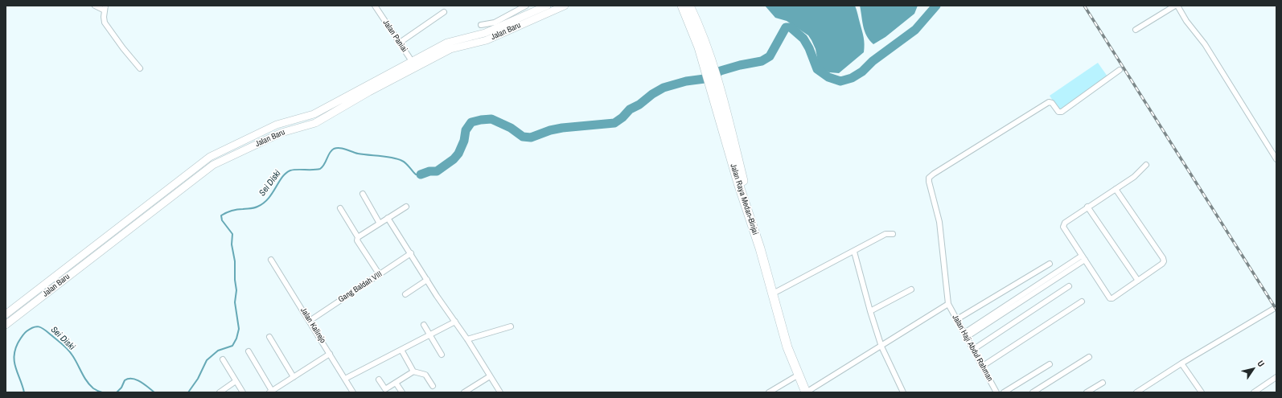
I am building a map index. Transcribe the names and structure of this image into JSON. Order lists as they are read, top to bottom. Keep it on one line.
{"streets":{"highway":["Jalan Raya Medan-Binjai"],"street":["Jalan Baru","Jalan Paniai","Gang Baldah VIII","Jalan Kalirejo","Jalan Haji Abdul Rahman"]},"crossings":[["Jalan Baru","Jalan Paniai"],["Gang Baldah VIII","Jalan Kalirejo"]],"water":["Sei Diski"],"north":"top right"}
